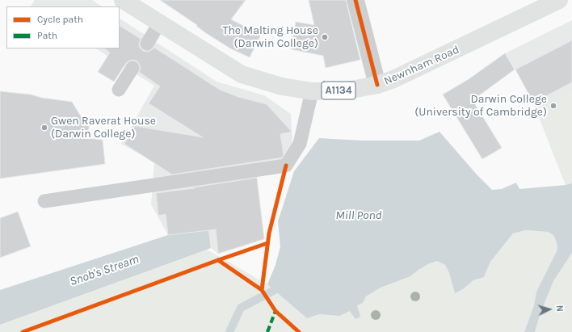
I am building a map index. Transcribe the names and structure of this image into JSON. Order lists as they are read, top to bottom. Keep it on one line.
{"streets":{"main road":["Newnham Road","A1134"]},"water":["Mill Pond","Snob's Stream"],"places":["The Malting House (Darwin College)","Darwin College (University of Cambridge)","Gwen Raverat House (Darwin College)"],"legend":["Cycle path","Path"],"north":"right"}
